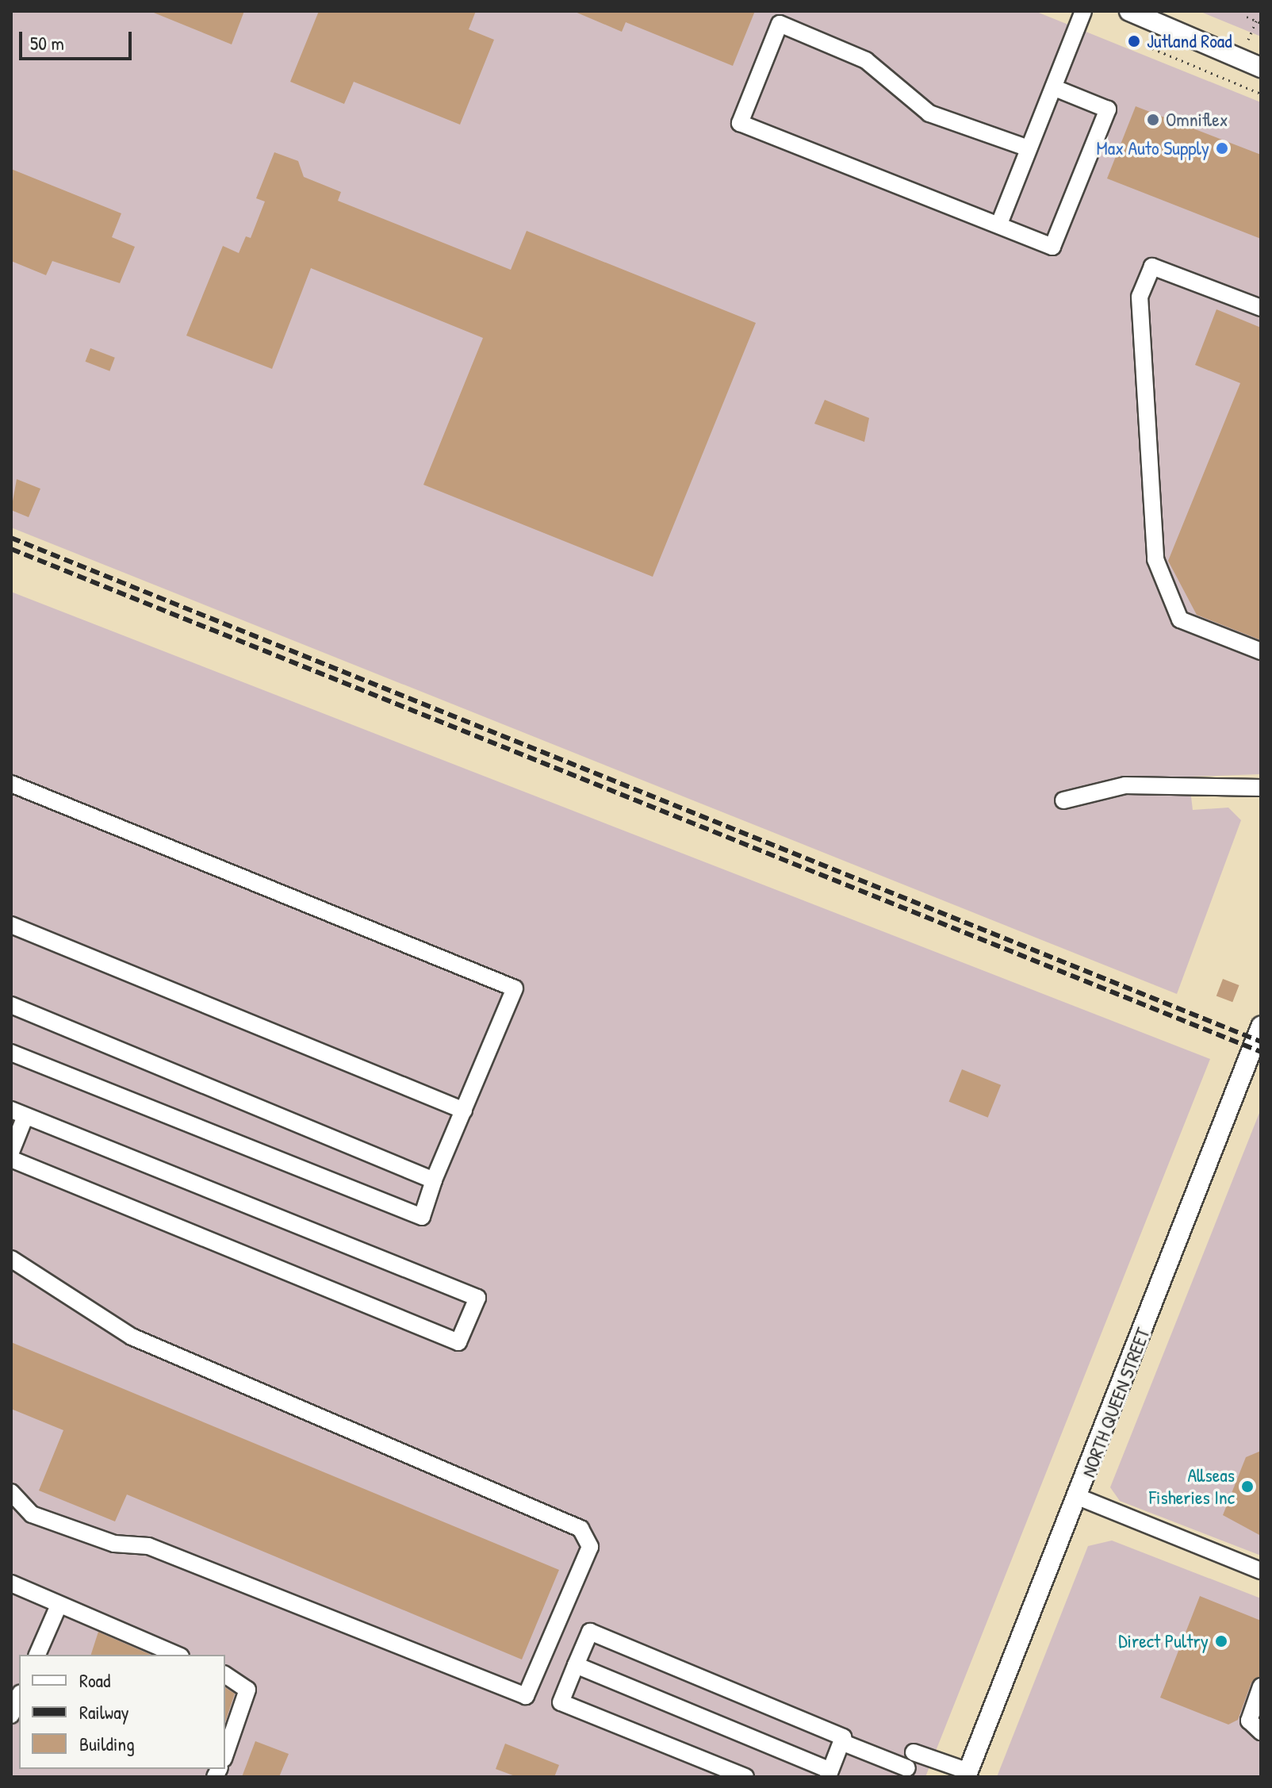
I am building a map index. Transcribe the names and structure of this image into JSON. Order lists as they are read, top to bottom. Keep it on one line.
{"streets":{"main road":["NORTH QUEEN STREET"]},"places":["Jutland Road","Omniflex","Max Auto Supply","Allseas Fisheries Inc","Direct Pultry"],"legend":["Road","Railway","Building"],"scale_bar":"50 m"}
